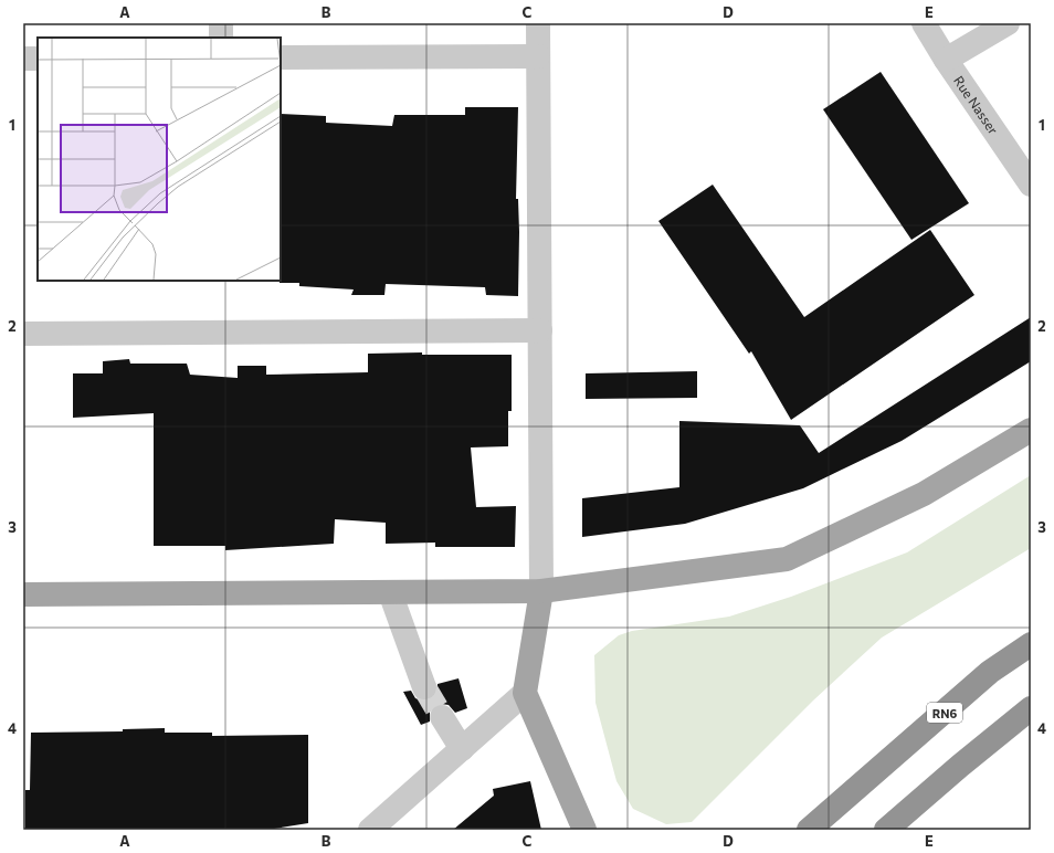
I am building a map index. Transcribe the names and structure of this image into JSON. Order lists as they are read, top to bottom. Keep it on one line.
{"streets":{"highway":["RN6"],"street":["Rue Nasser"]},"grid":{"columns":["A","B","C","D","E"],"rows":["1","2","3","4"]}}
